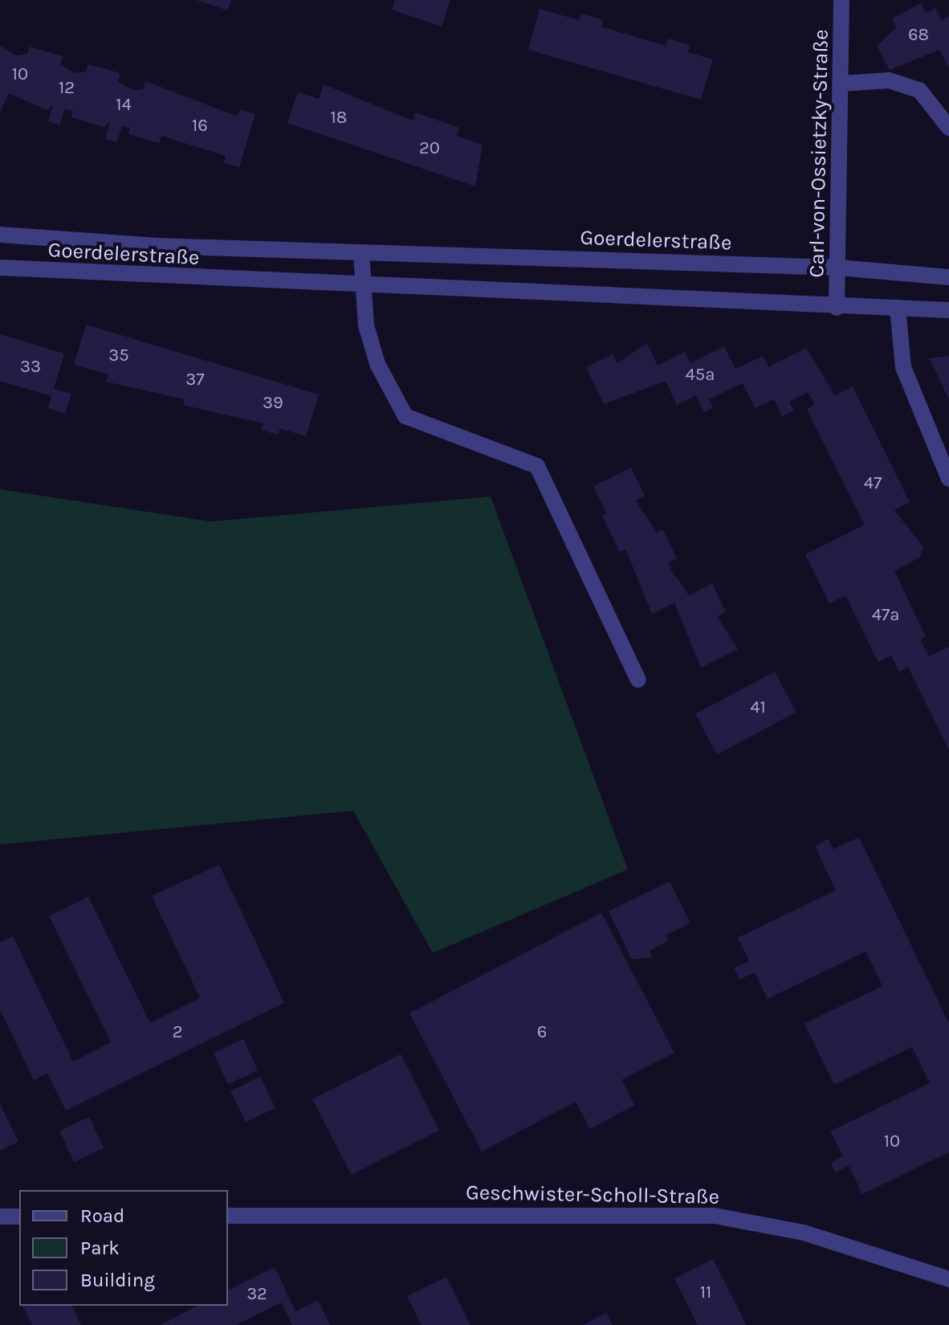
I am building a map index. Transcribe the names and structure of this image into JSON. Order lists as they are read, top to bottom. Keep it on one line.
{"streets":{"street":["Carl-von-Ossietzky-Straße","Goerdelerstraße","Geschwister-Scholl-Straße"]},"crossings":[["Carl-von-Ossietzky-Straße","Goerdelerstraße"]],"house_numbers":["68","10","12","14","18","16","20","35","33","45a","37","39","47","47a","41","2","6","10","11","32"],"legend":["Road","Park","Building"]}
